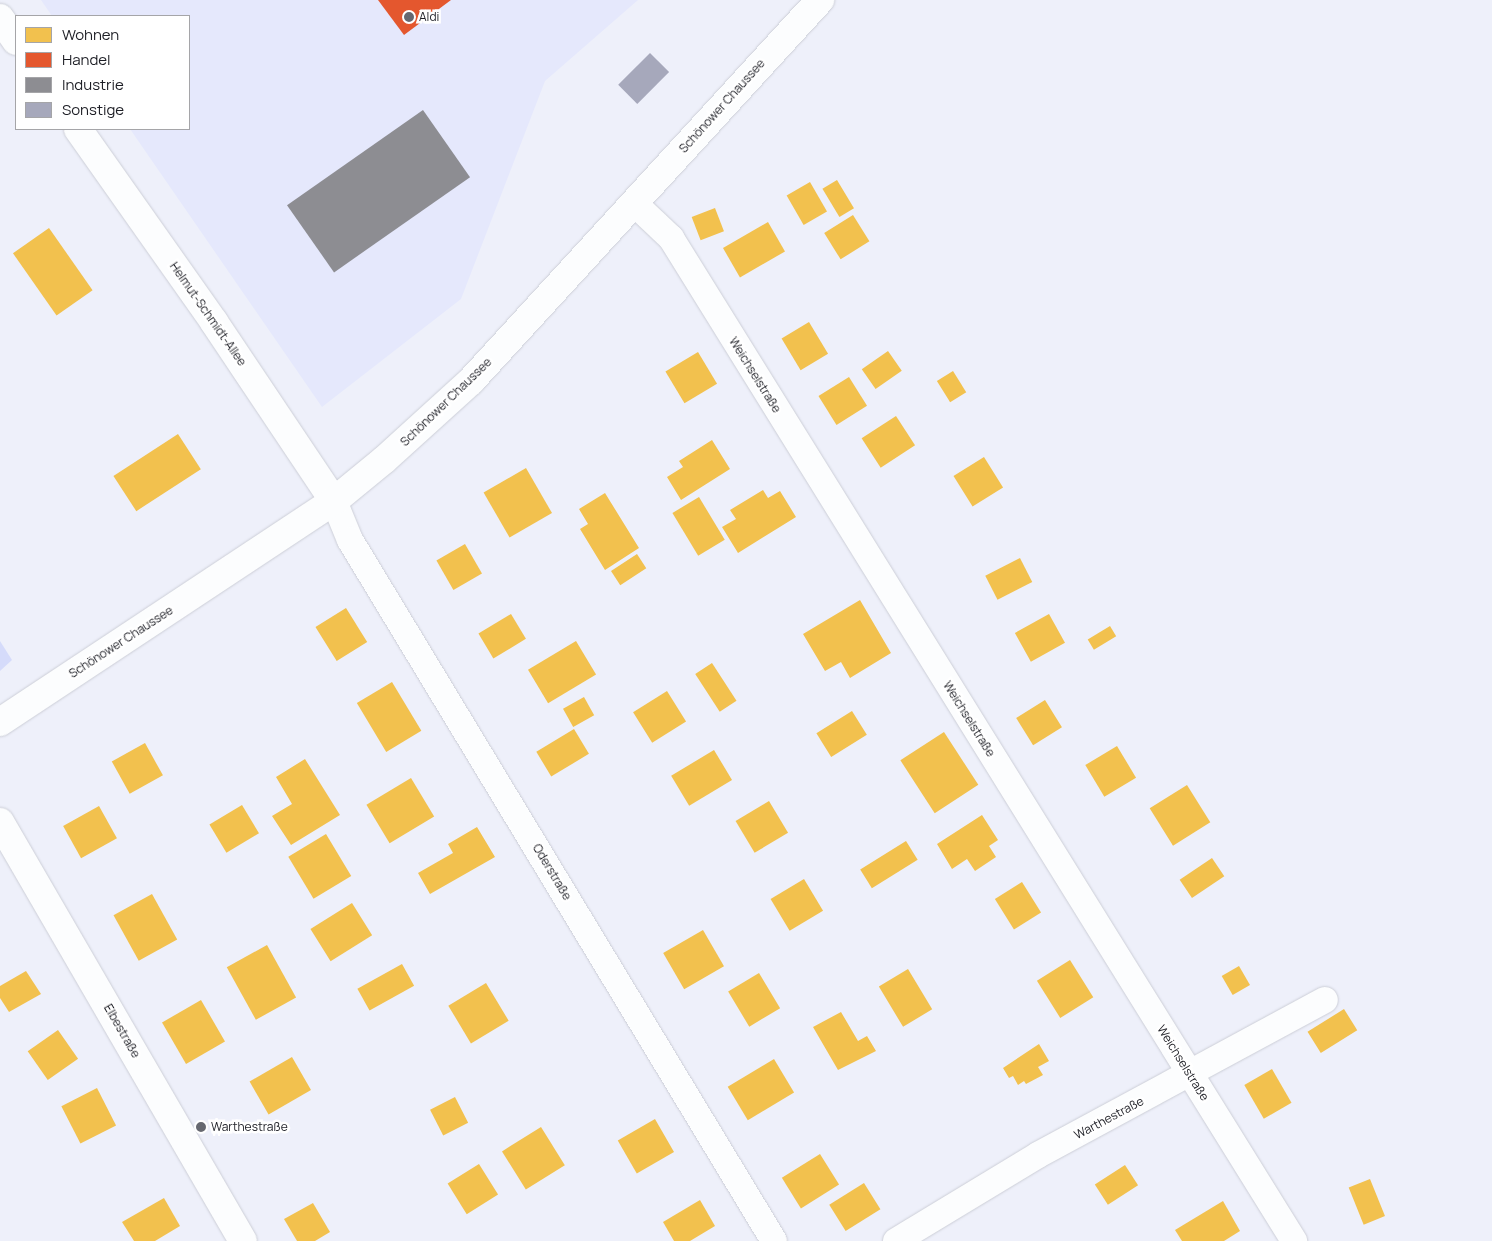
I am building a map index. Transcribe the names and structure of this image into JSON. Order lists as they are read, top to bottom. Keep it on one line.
{"streets":{"main road":["Schönower Chaussee","Helmut-Schmidt-Allee","Elbestraße"],"street":["Weichselstraße","Oderstraße","Warthestraße"]},"crossings":[["Schönower Chaussee","Helmut-Schmidt-Allee"],["Schönower Chaussee","Weichselstraße"],["Schönower Chaussee","Oderstraße"],["Helmut-Schmidt-Allee","Oderstraße"],["Weichselstraße","Warthestraße"]],"places":["Aldi","Warthestraße"],"legend":["Wohnen","Handel","Industrie","Sonstige"]}
